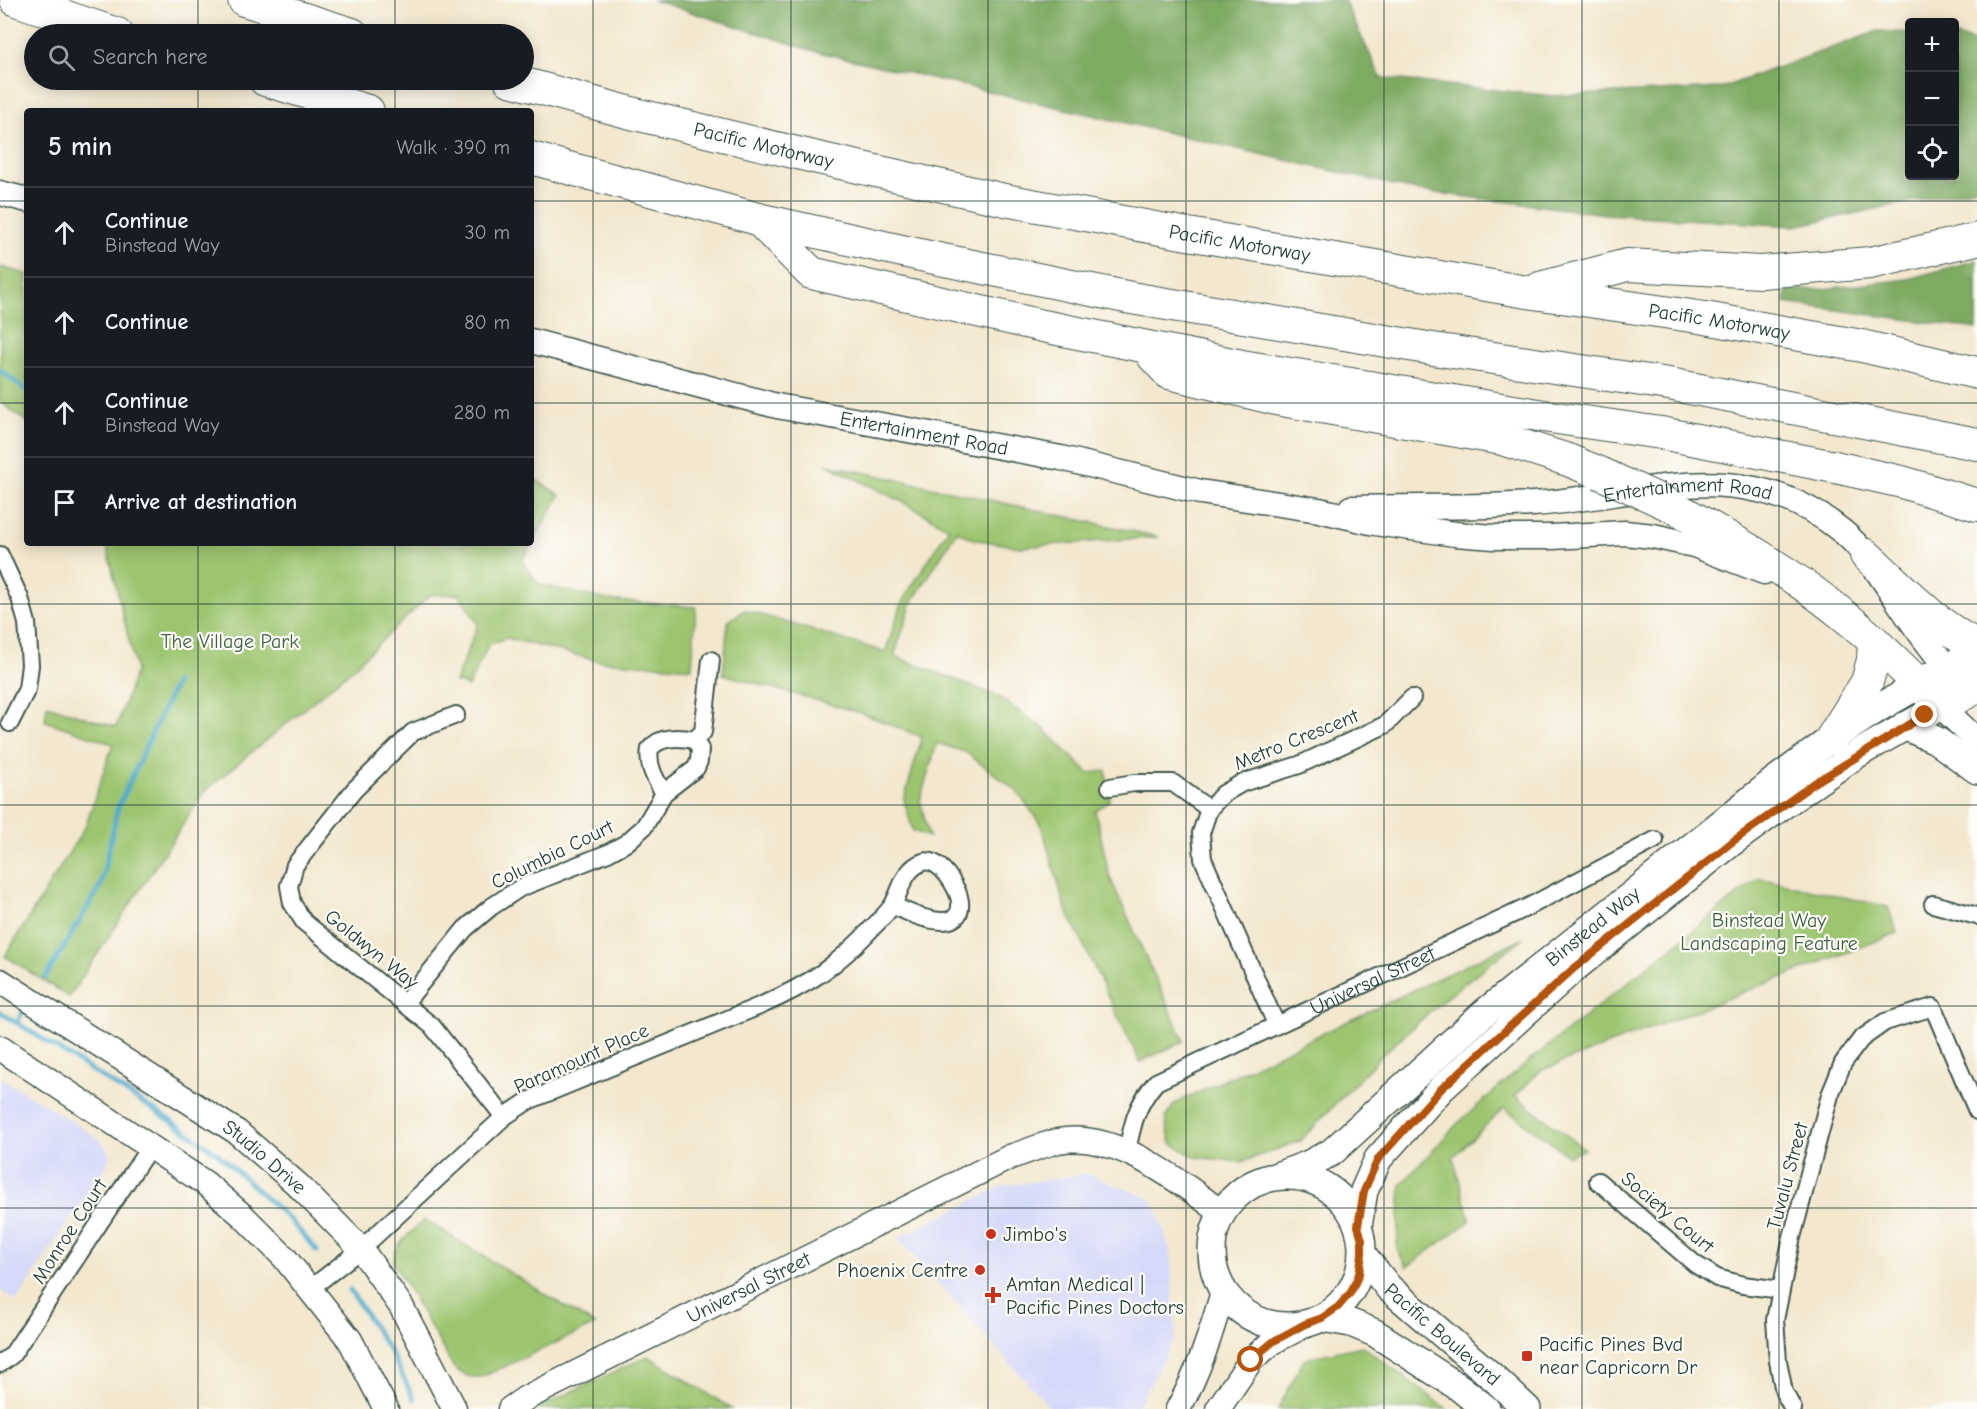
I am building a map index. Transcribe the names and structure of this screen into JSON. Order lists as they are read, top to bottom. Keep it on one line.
{"streets":{"highway":["Pacific Motorway","Entertainment Road"],"main road":["Binstead Way","Pacific Boulevard"],"street":["Metro Crescent","Columbia Court","Goldwyn Way","Universal Street","Paramount Place","Studio Drive","Tuvalu Street","Society Court","Monroe Court"]},"crossings":[["Entertainment Road","Binstead Way"],["Columbia Court","Goldwyn Way"],["Binstead Way","Universal Street"],["Binstead Way","Pacific Boulevard"],["Goldwyn Way","Paramount Place"],["Universal Street","Pacific Boulevard"],["Paramount Place","Studio Drive"],["Tuvalu Street","Society Court"]],"parks":["The Village Park","Binstead Way Landscaping Feature"],"places":{"other":["Jimbo's","Phoenix Centre"],"health":["Amtan Medical | Pacific Pines Doctors"],"transit":["Pacific Pines Bvd near Capricorn Dr"]},"page":{"map_buttons":["+","−"],"search":"Search here","heading":["5 min","Walk · 390 m"],"list":[["Continue","Binstead Way","30 m"],["Continue","80 m"],["Continue","Binstead Way","280 m"],"Arrive at destination"]}}
